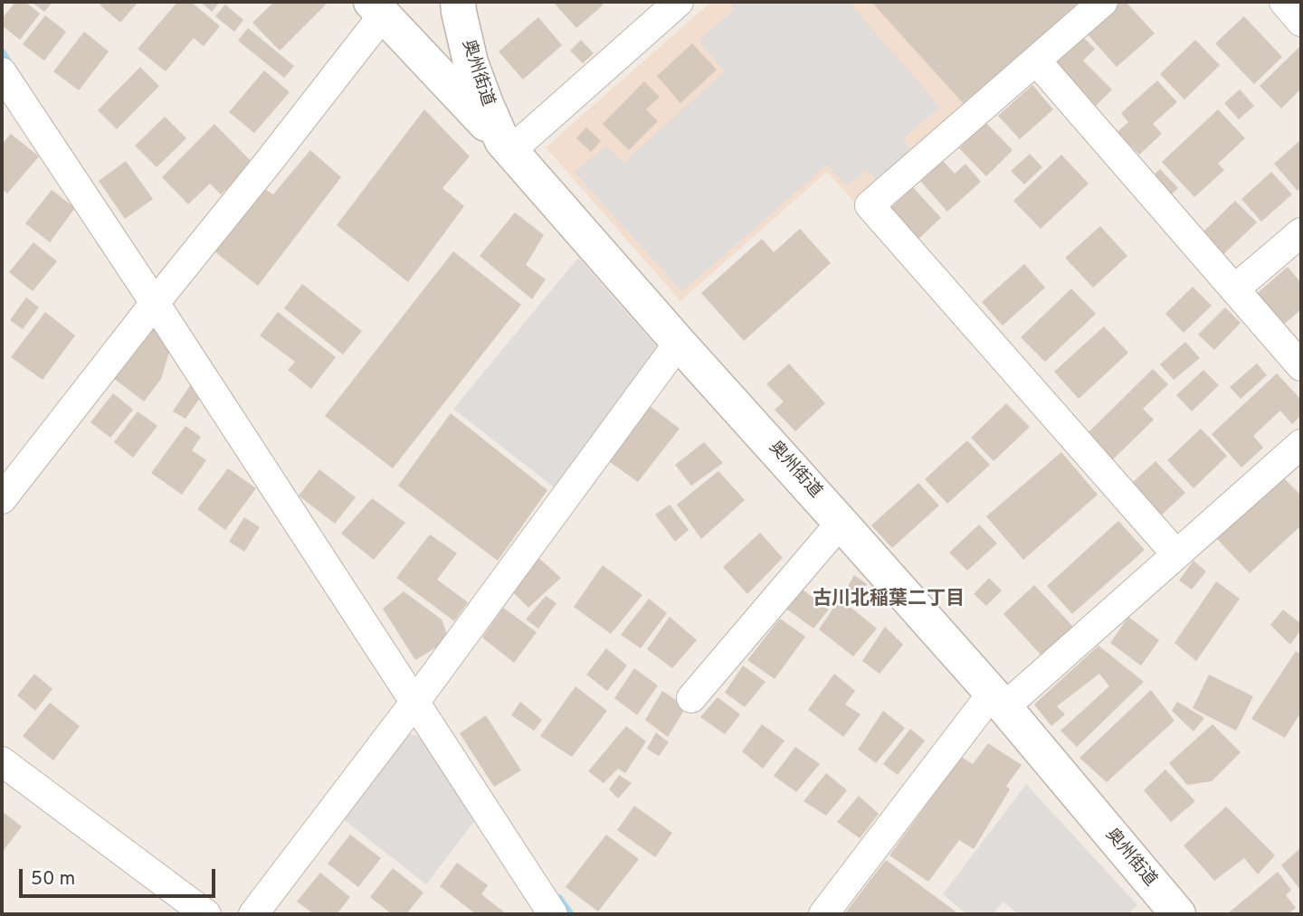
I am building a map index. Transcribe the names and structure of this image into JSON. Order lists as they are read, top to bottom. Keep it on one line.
{"streets":{"street":["奥州街道"]},"districts":["古川北稲葉二丁目"],"scale_bar":"50 m"}
